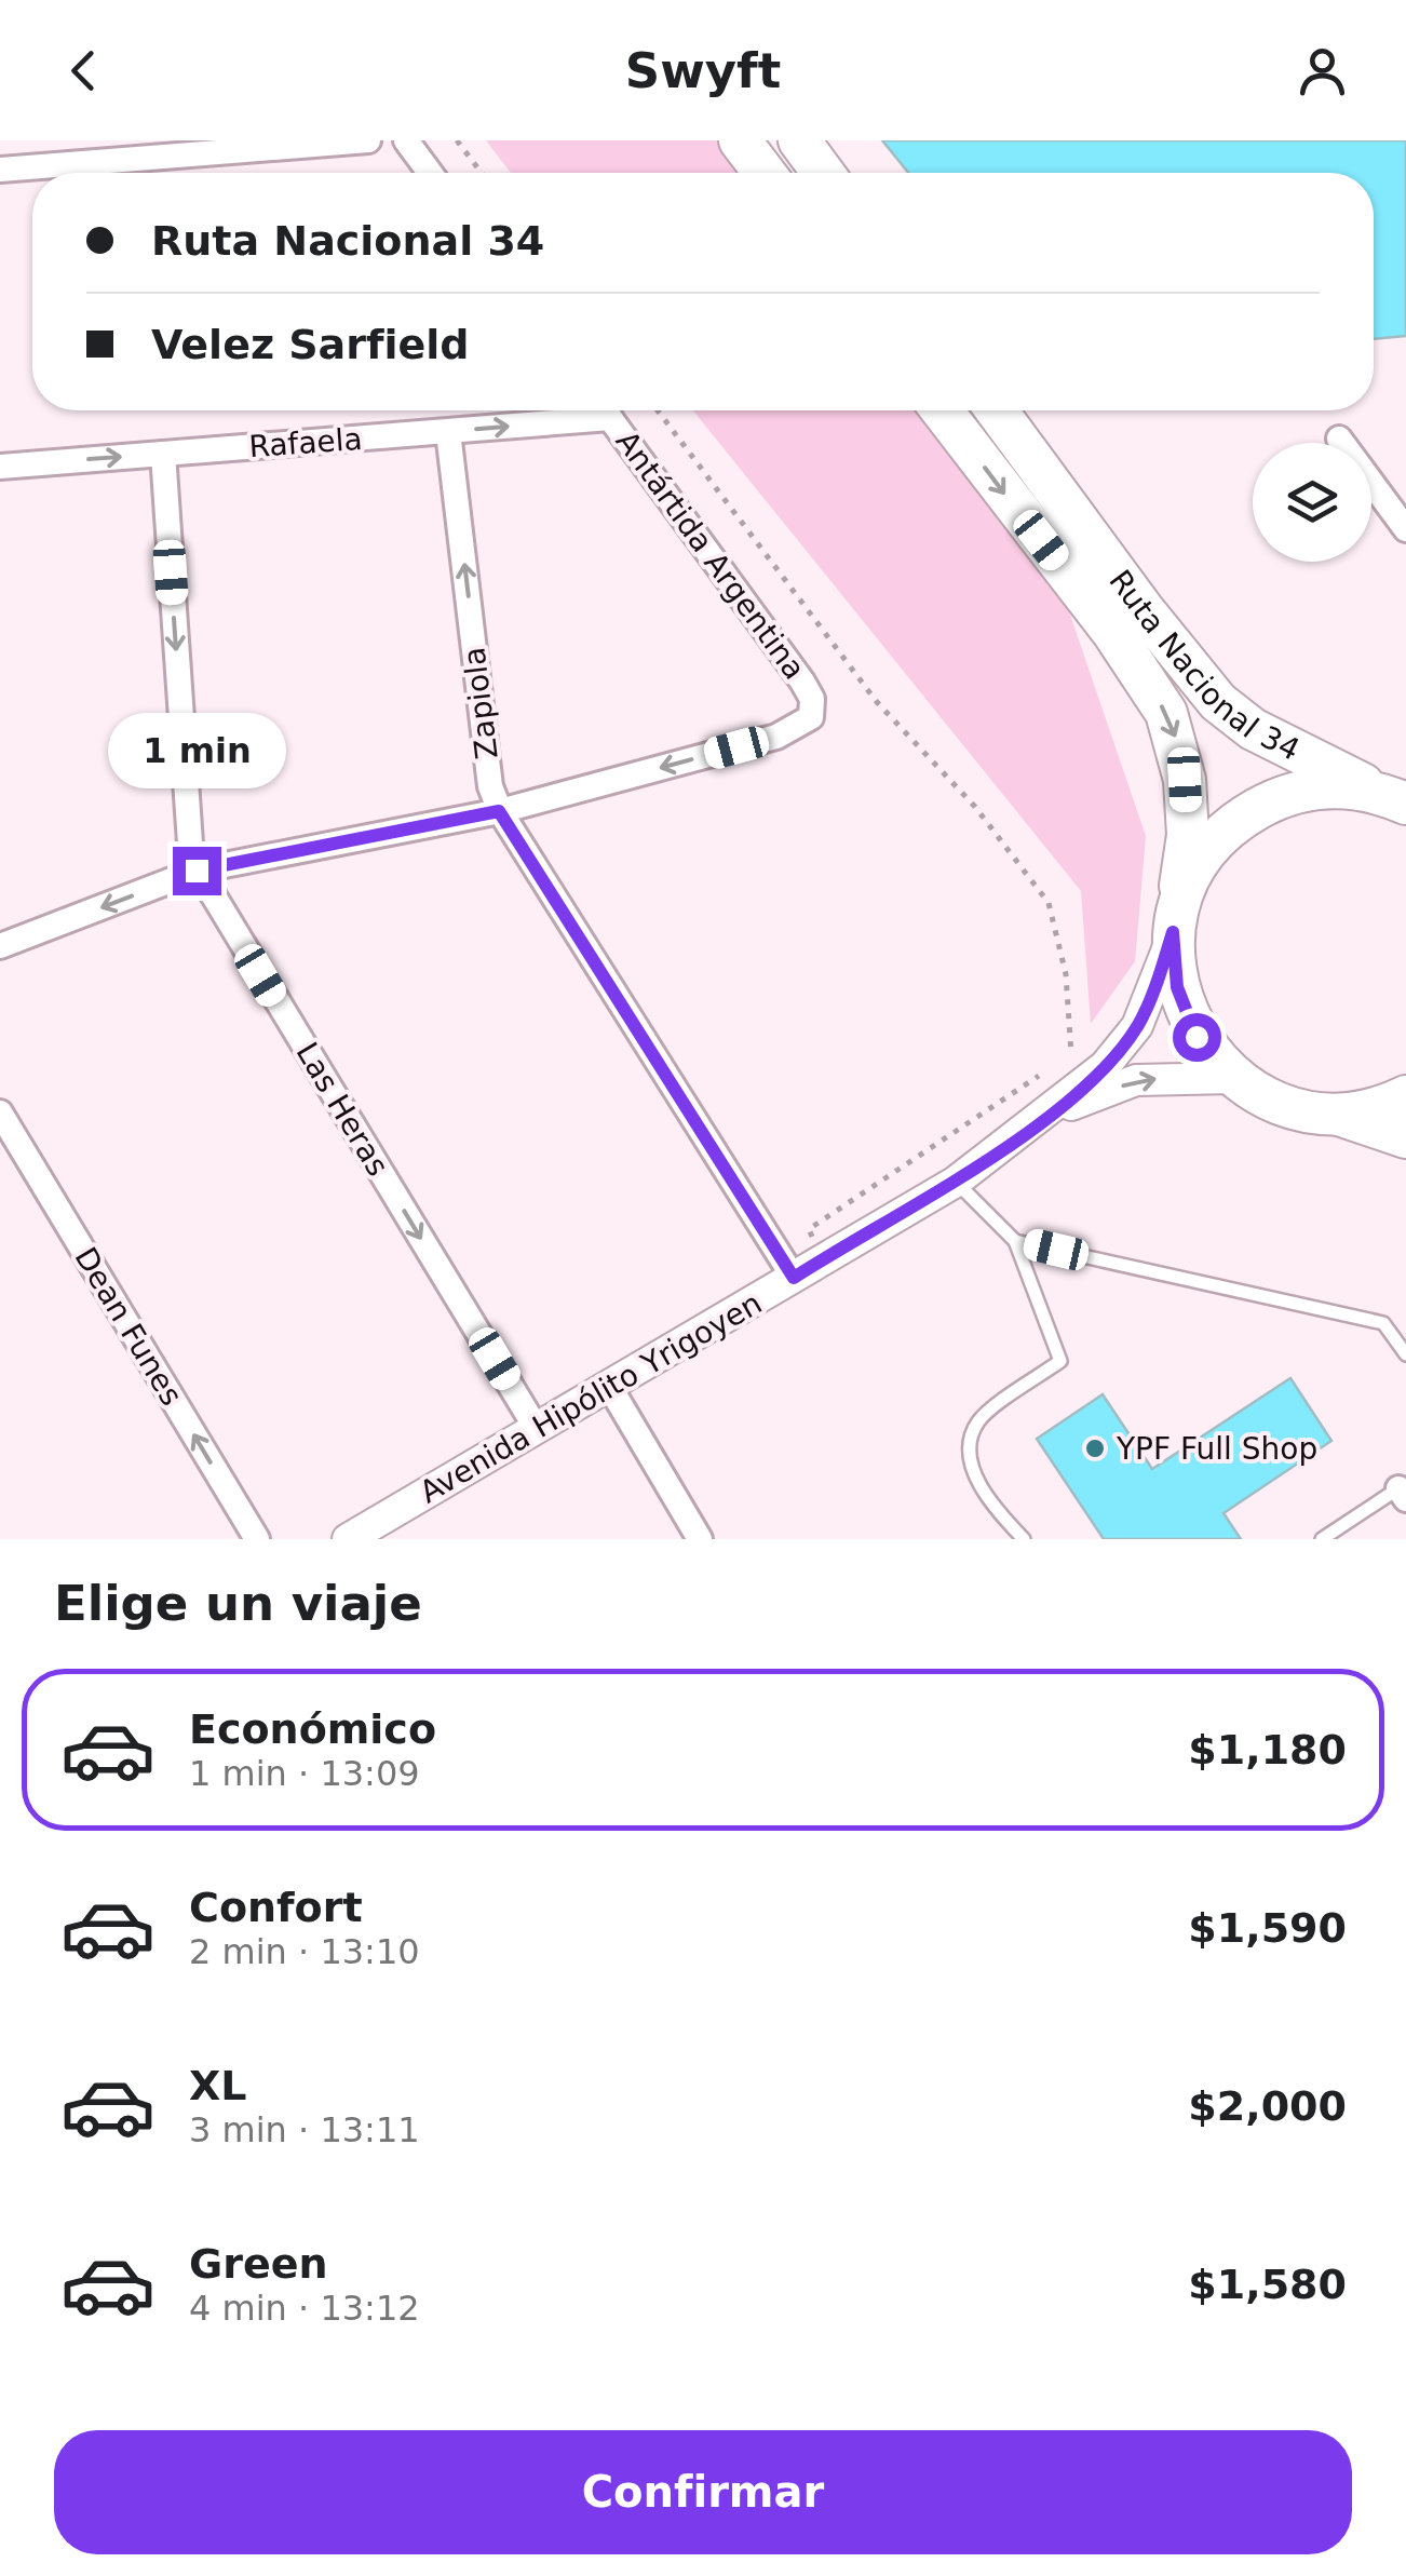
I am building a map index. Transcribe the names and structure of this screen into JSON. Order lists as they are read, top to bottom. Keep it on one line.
{"streets":{"highway":["Ruta Nacional 34"],"street":["Rafaela","Antártida Argentina","Zapiola","Las Heras","Dean Funes","Avenida Hipólito Yrigoyen"]},"crossings":[["Rafaela","Zapiola"],["Rafaela","Las Heras"],["Antártida Argentina","Zapiola"],["Ruta Nacional 34","Avenida Hipólito Yrigoyen"],["Zapiola","Avenida Hipólito Yrigoyen"],["Las Heras","Avenida Hipólito Yrigoyen"]],"one_way":["Rafaela","Zapiola","Las Heras","Dean Funes"],"places":["YPF Full Shop"],"page":{"header":"Swyft","banner":["Ruta Nacional 34","Velez Sarfield"],"bubble":"1 min","heading":"Elige un viaje","list":[{"name":"Económico","note":"1 min · 13:09","value":"$1,180"},{"name":"Confort","note":"2 min · 13:10","value":"$1,590"},{"name":"XL","note":"3 min · 13:11","value":"$2,000"},{"name":"Green","note":"4 min · 13:12","value":"$1,580"}],"buttons":"Confirmar"}}
